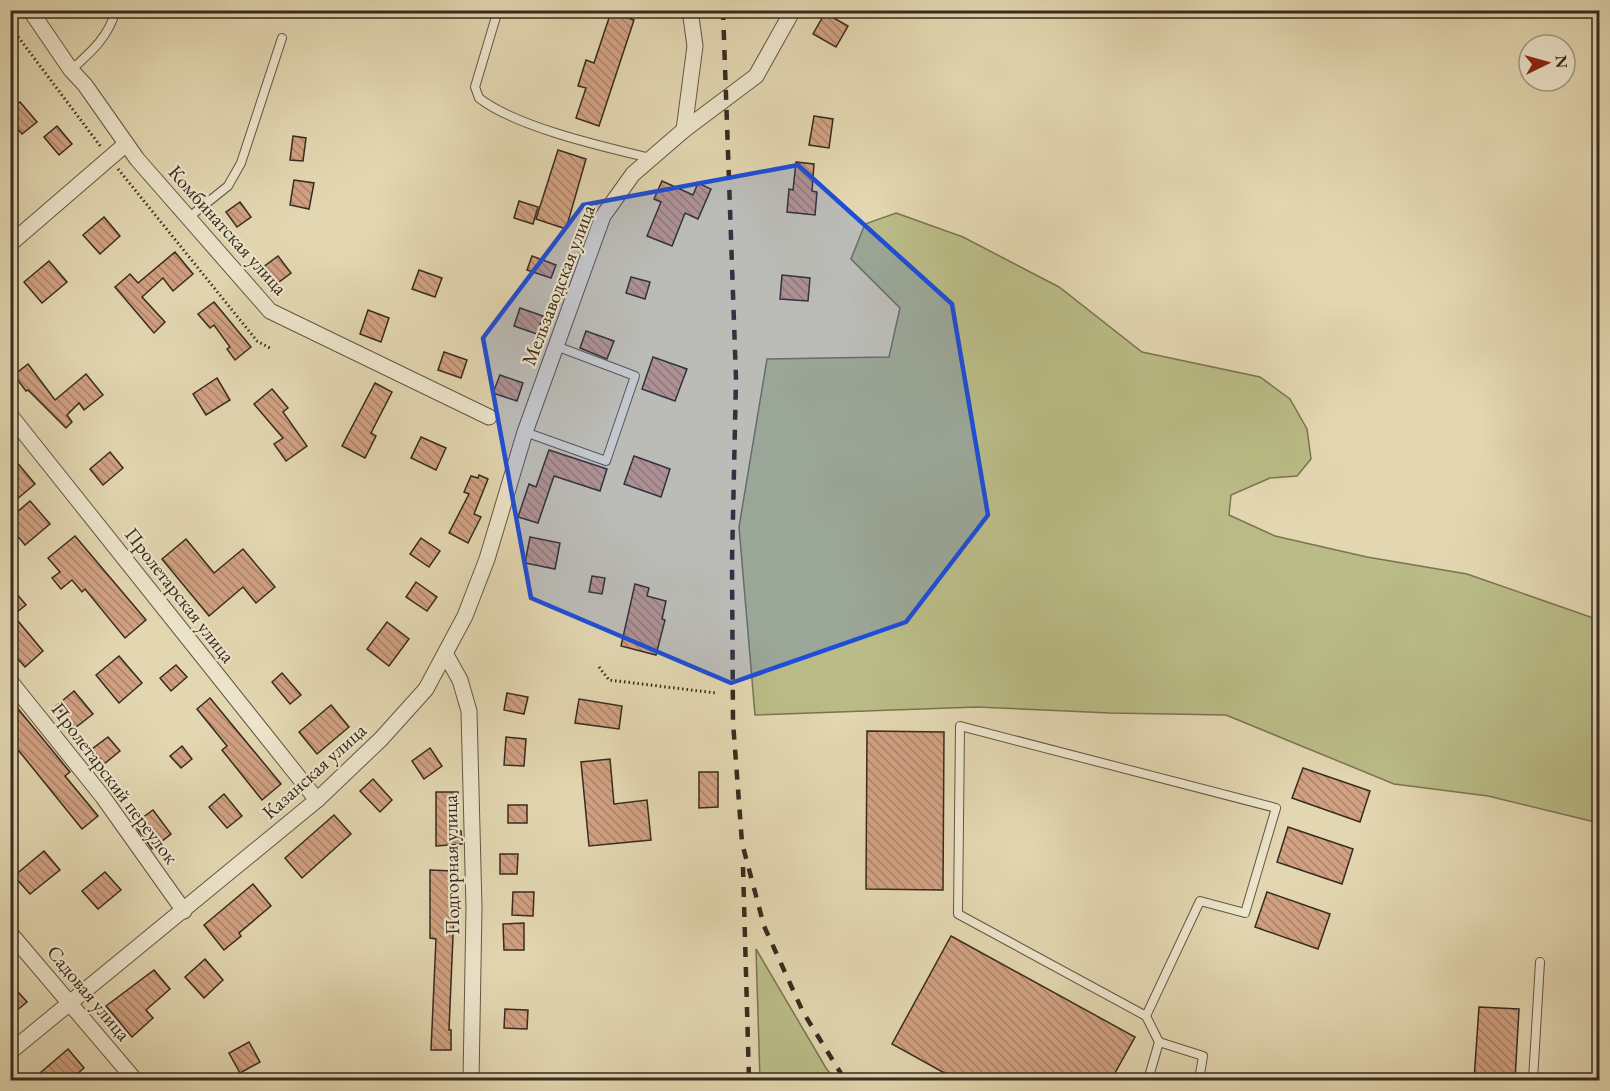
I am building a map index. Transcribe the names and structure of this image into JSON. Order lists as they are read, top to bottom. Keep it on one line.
{"streets":{"street":["Комбинатская улица","Мельзаводская улица","Пролетарская улица","Казанская улица","Пролетарский переулок","Подгорная улица","Садовая улица"]},"crossings":[["Мельзаводская улица","Казанская улица"],["Пролетарская улица","Казанская улица"],["Казанская улица","Пролетарский переулок"],["Казанская улица","Подгорная улица"],["Казанская улица","Садовая улица"]],"north":"right"}
